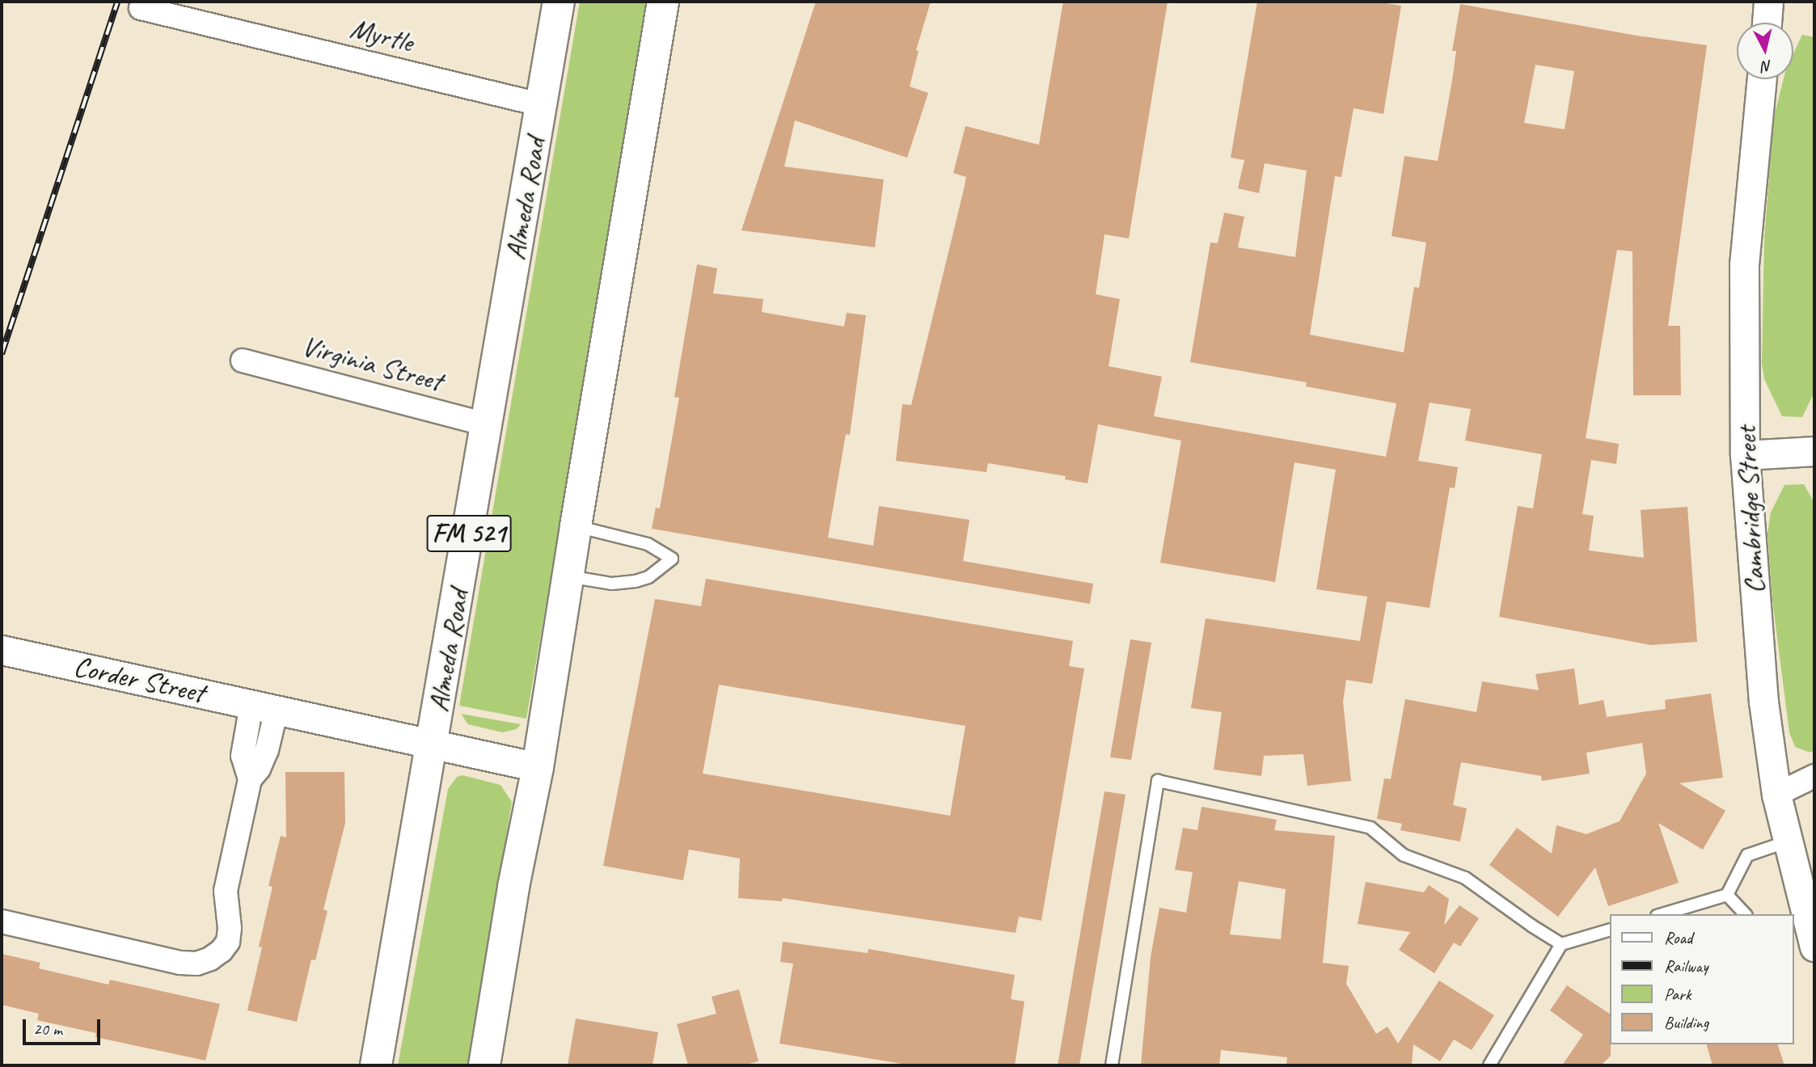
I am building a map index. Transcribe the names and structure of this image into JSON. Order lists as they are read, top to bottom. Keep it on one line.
{"streets":{"main road":["Almeda Road","FM 521"],"street":["Myrtle","Virginia Street","Cambridge Street","Corder Street"]},"crossings":[["Myrtle","Almeda Road"],["Almeda Road","Virginia Street"],["Almeda Road","Corder Street"]],"legend":["Road","Railway","Park","Building"],"scale_bar":"20 m","north":"bottom"}
